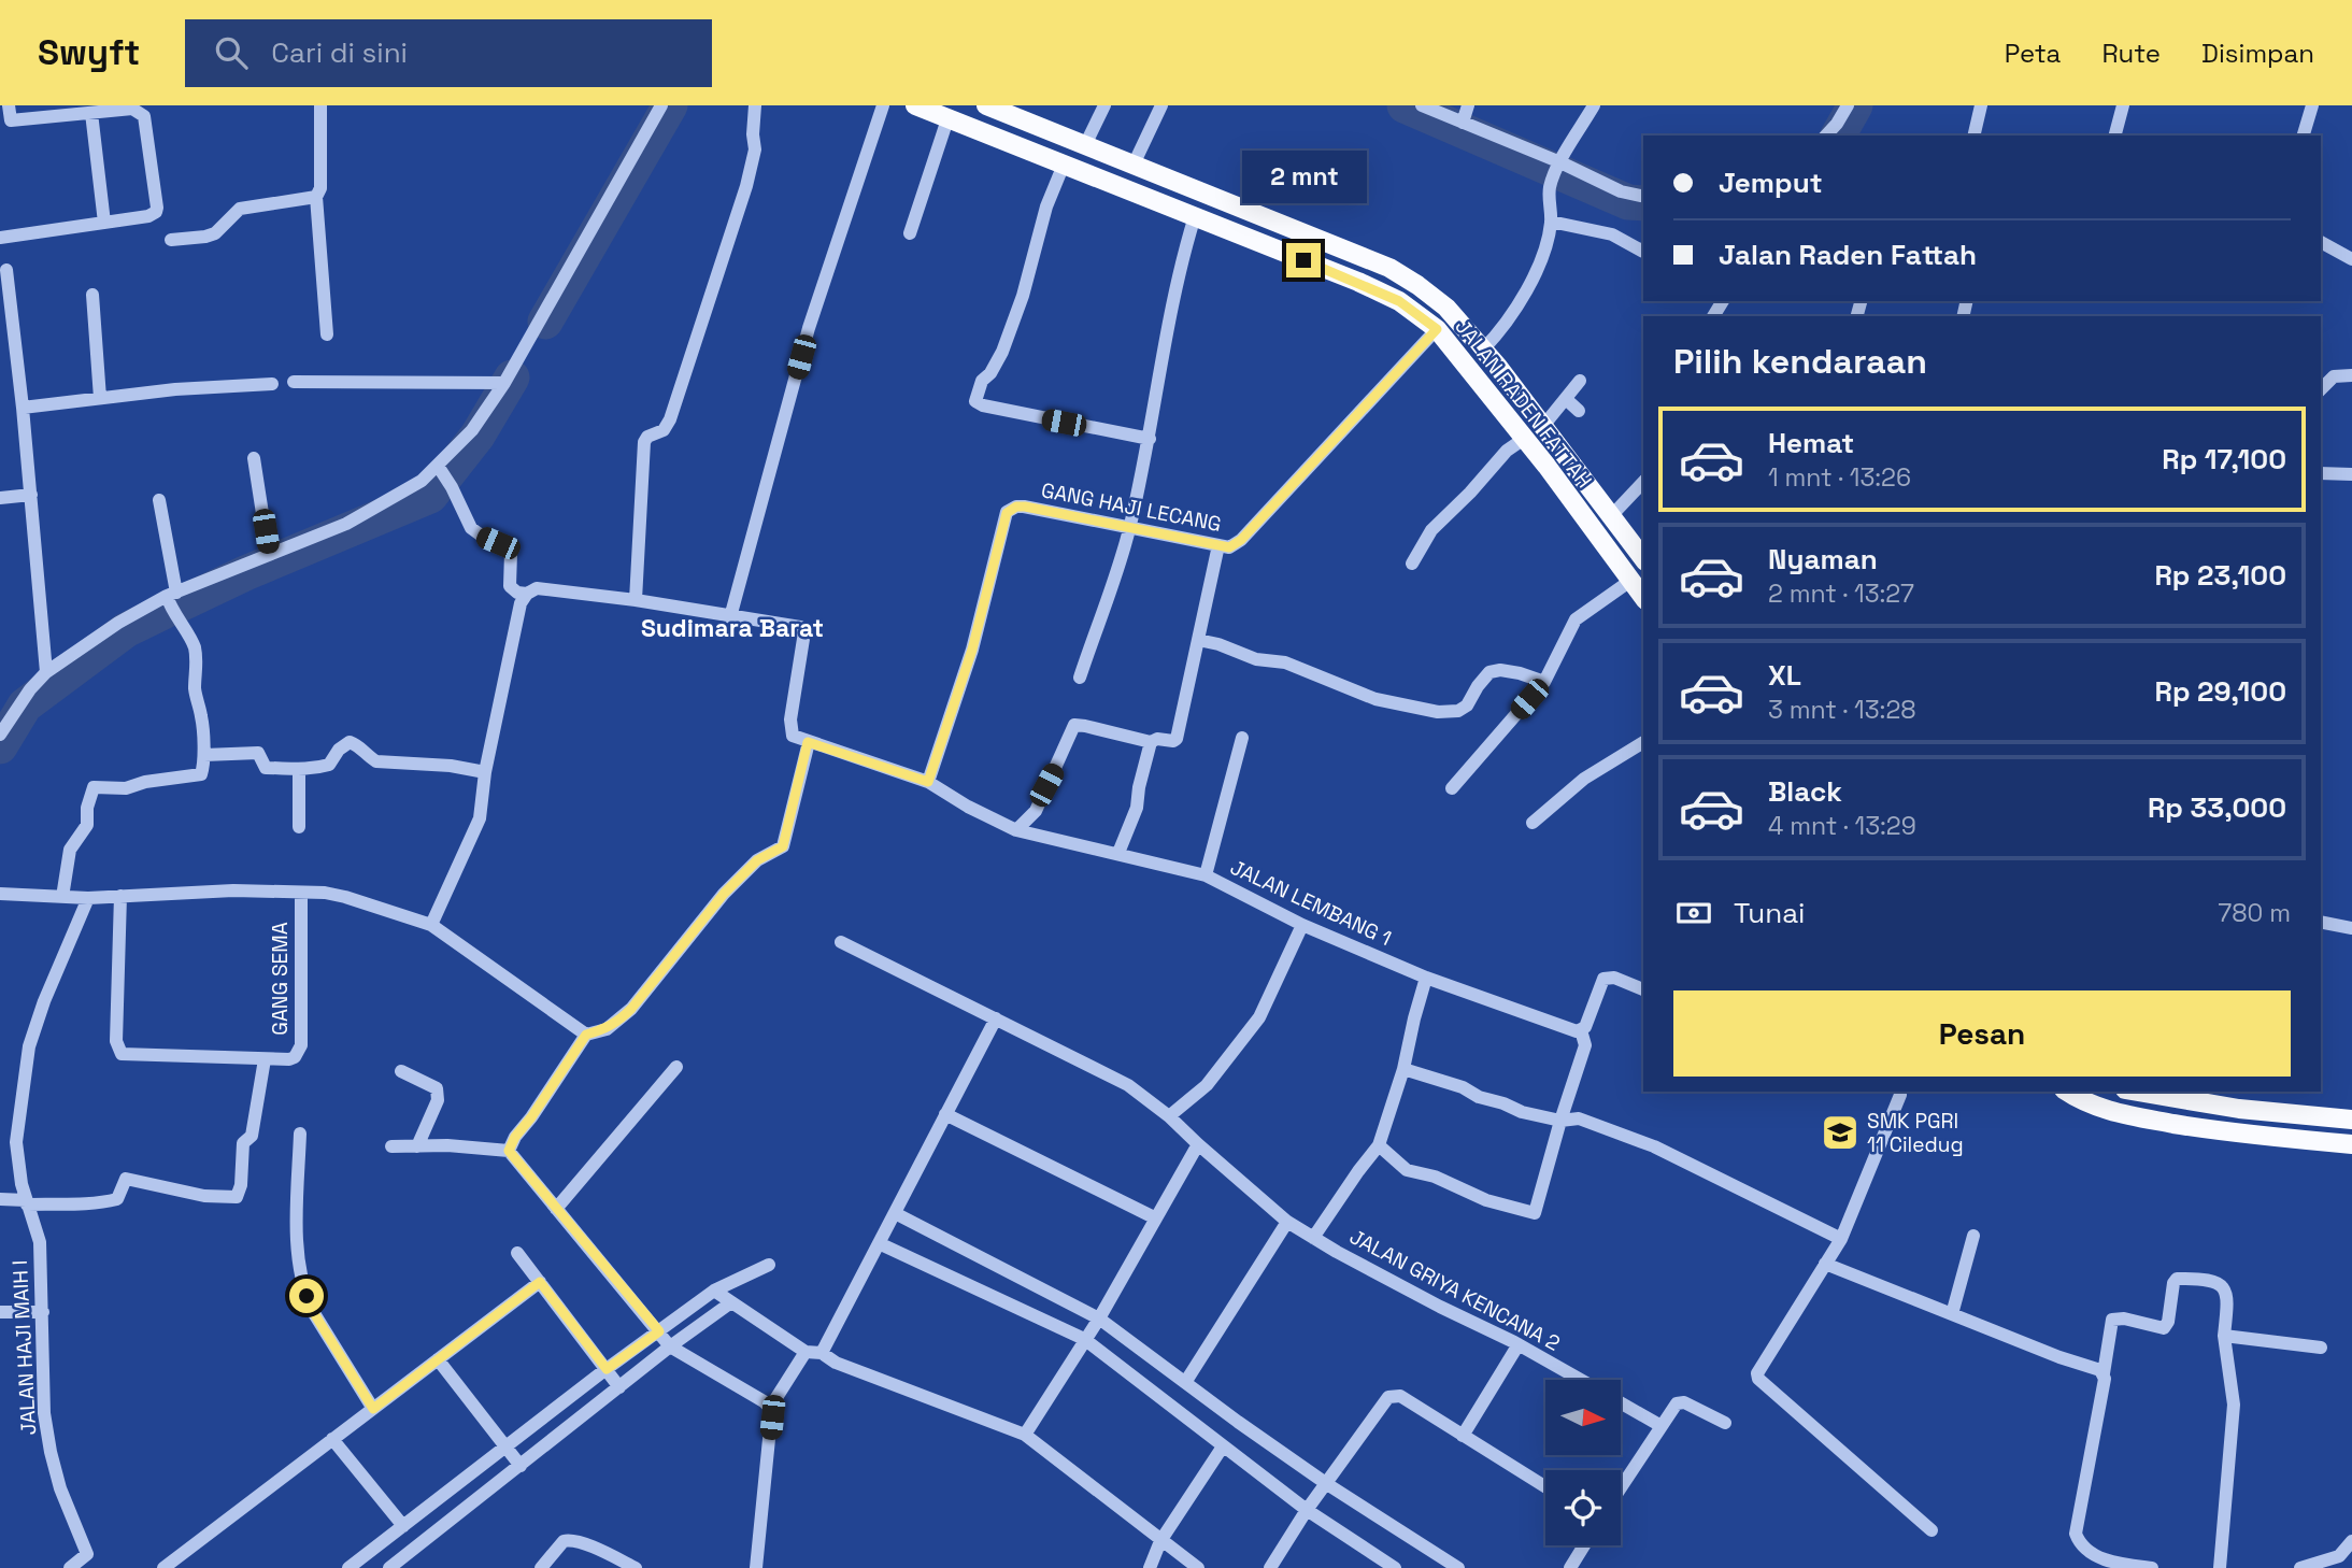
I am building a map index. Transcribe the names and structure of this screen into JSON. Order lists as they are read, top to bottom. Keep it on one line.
{"streets":{"main road":["JALAN RADEN FATTAH"],"street":["GANG HAJI LECANG","JALAN LEMBANG 1","GANG SEMA","JALAN GRIYA KENCANA 2","JALAN HAJI MAIH I"]},"crossings":[["JALAN RADEN FATTAH","GANG HAJI LECANG"],["GANG HAJI LECANG","JALAN LEMBANG 1"]],"districts":["Sudimara Barat"],"places":{"school or university":["SMK PGRI 11 Ciledug"]},"north":"right","page":{"header":"Swyft","search":"Cari di sini","nav":["Peta","Rute","Disimpan"],"banner":["Jemput","Jalan Raden Fattah"],"bubble":"2 mnt","heading":"Pilih kendaraan","list":[{"name":"Hemat","note":"1 mnt · 13:26","value":"Rp 17,100"},{"name":"Nyaman","note":"2 mnt · 13:27","value":"Rp 23,100"},{"name":"XL","note":"3 mnt · 13:28","value":"Rp 29,100"},{"name":"Black","note":"4 mnt · 13:29","value":"Rp 33,000"}],"pay":["Tunai","780 m"],"buttons":"Pesan"}}
